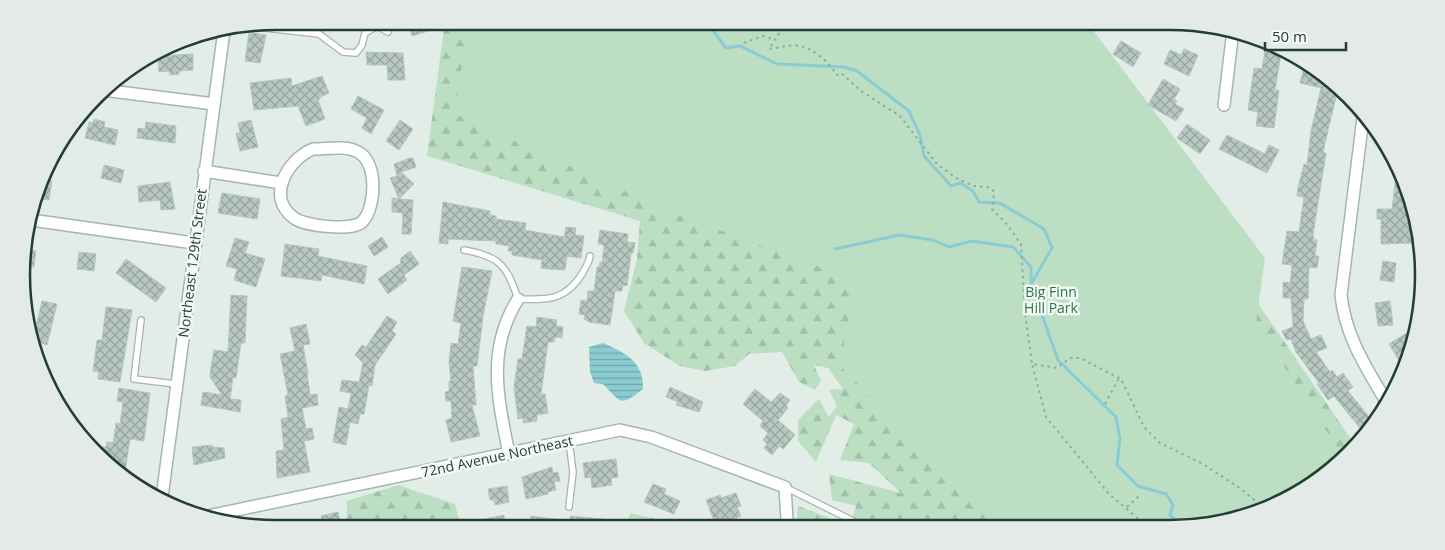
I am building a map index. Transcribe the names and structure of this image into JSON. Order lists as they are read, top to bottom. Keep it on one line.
{"streets":{"street":["Northeast 129th Street","72nd Avenue Northeast"]},"parks":["Big Finn Hill Park"],"scale_bar":"50 m"}
